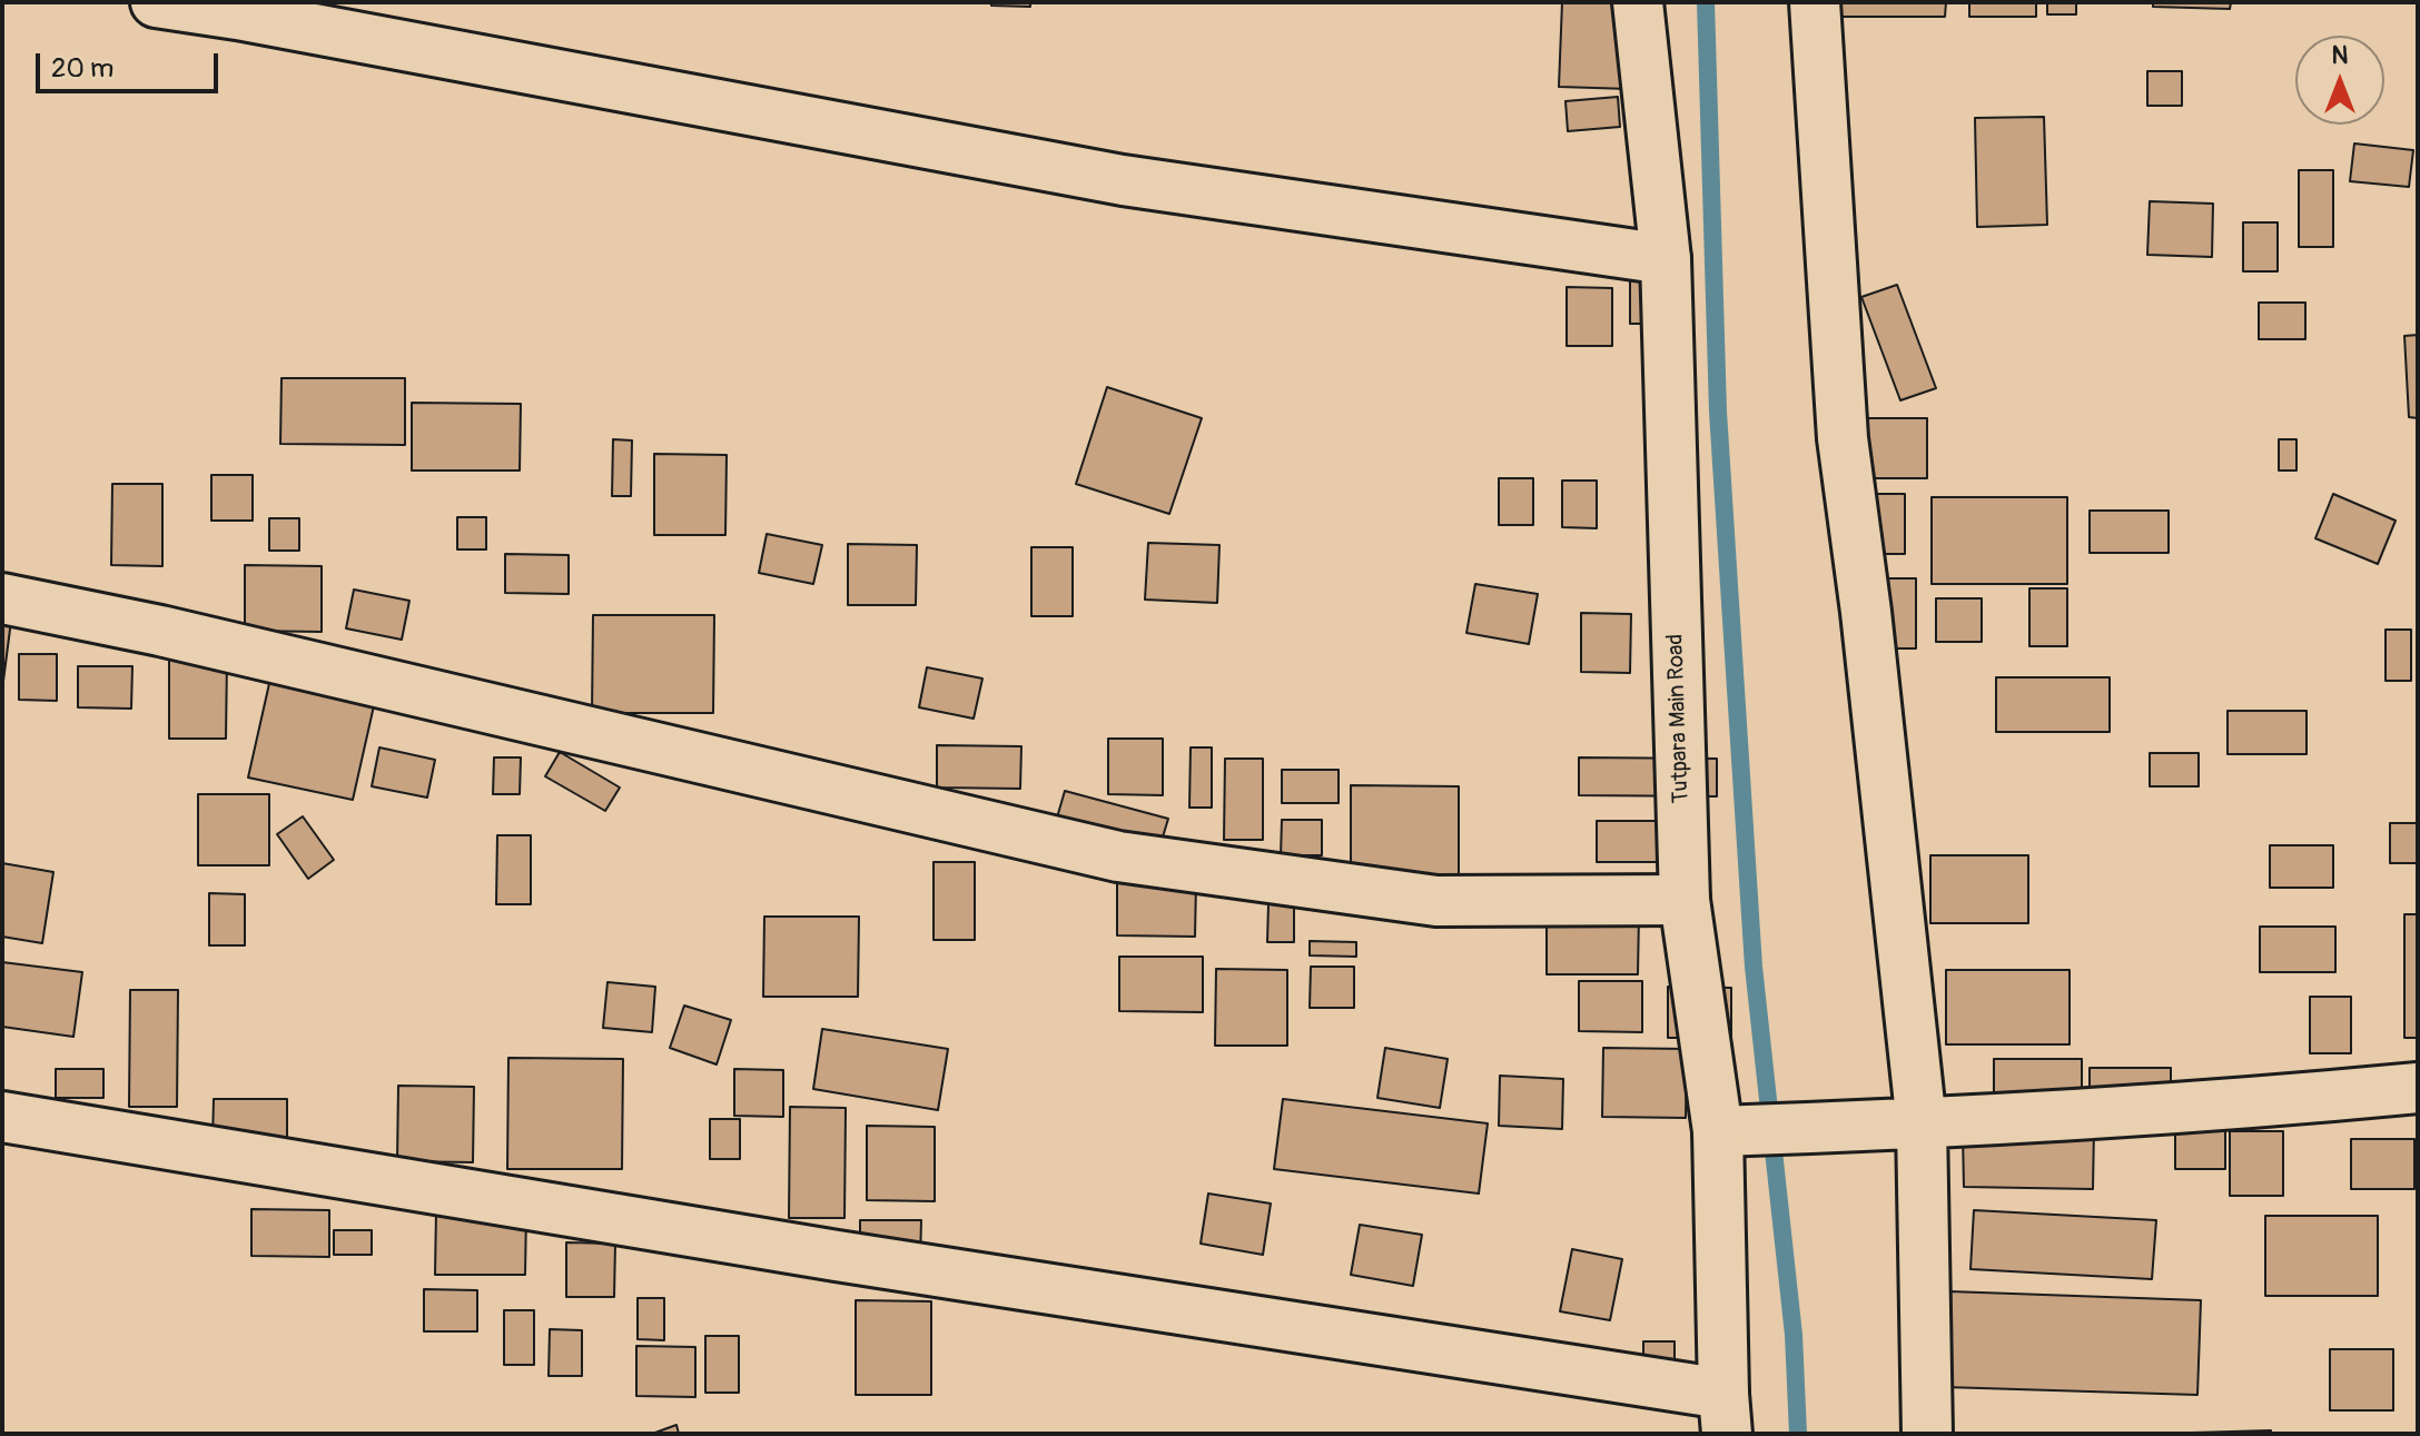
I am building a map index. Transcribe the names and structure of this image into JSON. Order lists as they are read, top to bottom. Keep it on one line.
{"streets":{"street":["Tutpara Main Road"]},"scale_bar":"20 m","north":"top"}
